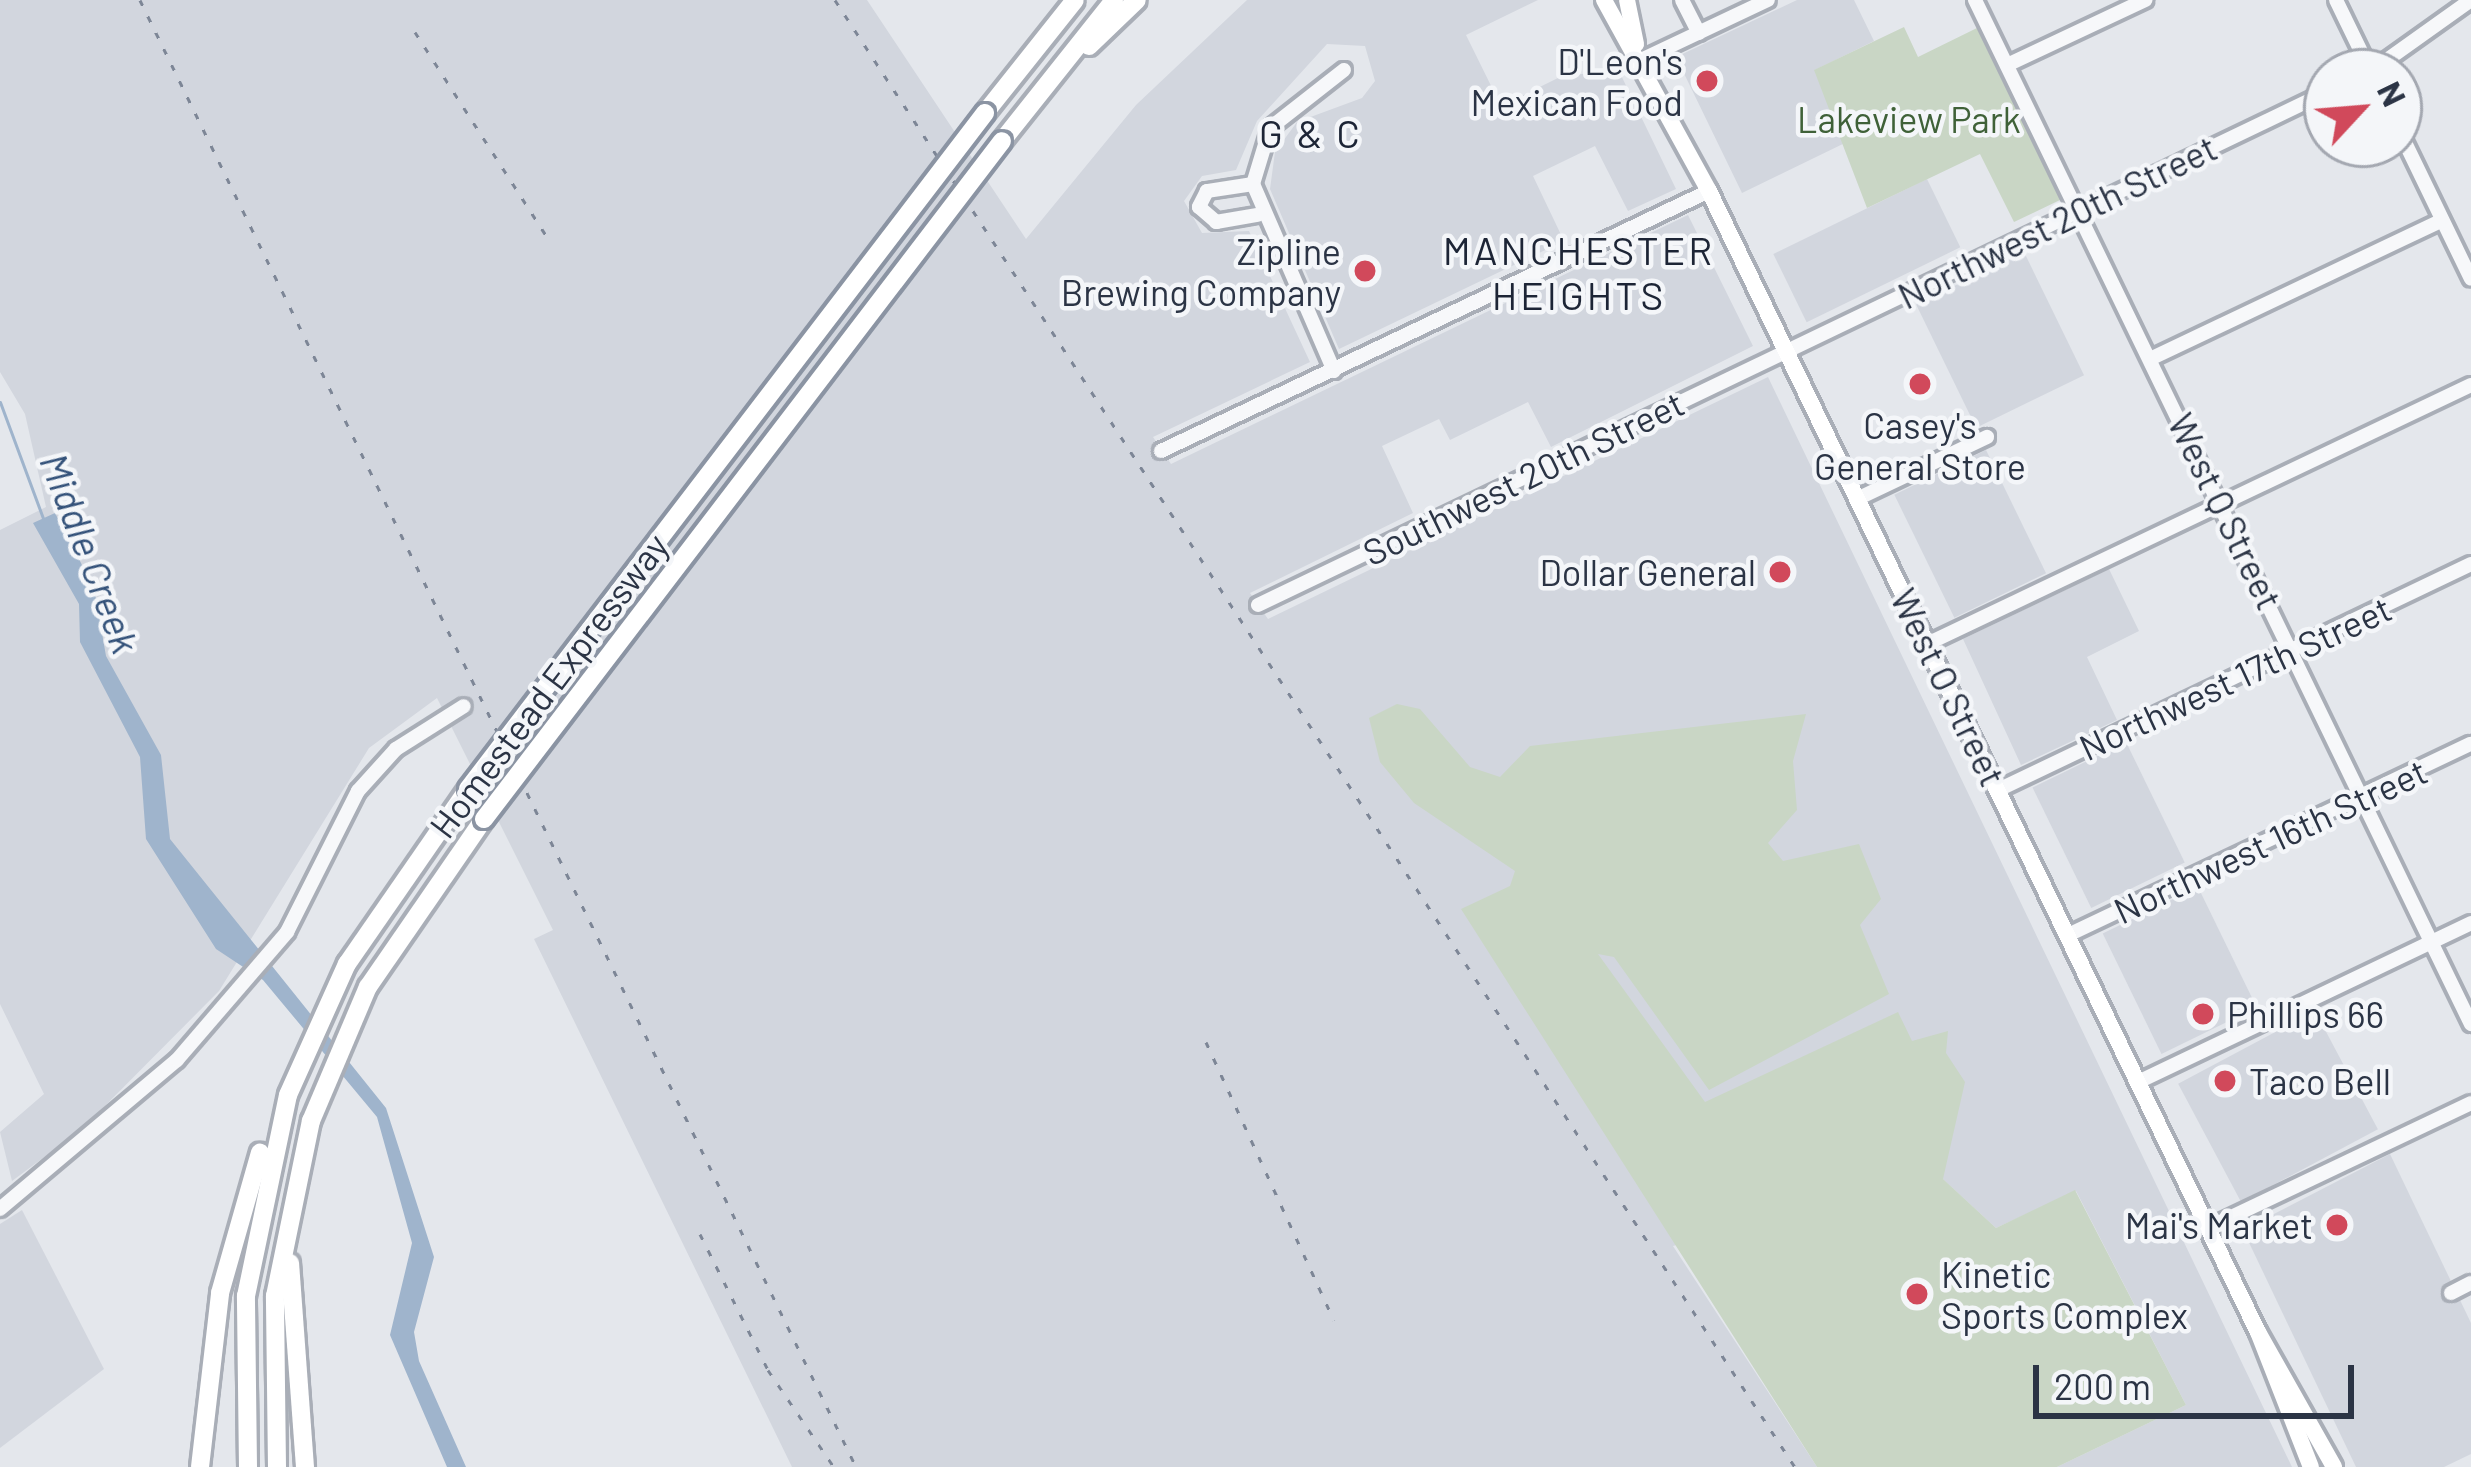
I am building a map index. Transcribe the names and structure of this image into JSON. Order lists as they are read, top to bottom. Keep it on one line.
{"streets":{"highway":["Homestead Expressway"],"main road":["West O Street"],"street":["Northwest 20th Street","Southwest 20th Street","West Q Street","Northwest 17th Street","Northwest 16th Street"]},"crossings":[["Northwest 20th Street","Southwest 20th Street"],["Northwest 20th Street","West Q Street"],["Northwest 20th Street","West O Street"],["Southwest 20th Street","West O Street"],["West Q Street","Northwest 17th Street"],["West Q Street","Northwest 16th Street"],["Northwest 17th Street","West O Street"],["West O Street","Northwest 16th Street"]],"districts":["G & C","MANCHESTER HEIGHTS"],"water":["Middle Creek"],"parks":["Lakeview Park"],"places":["D'Leon's Mexican Food","Zipline Brewing Company","Casey's General Store","Dollar General","Phillips 66","Taco Bell","Mai's Market","Kinetic Sports Complex"],"scale_bar":"200 m","north":"top right"}
